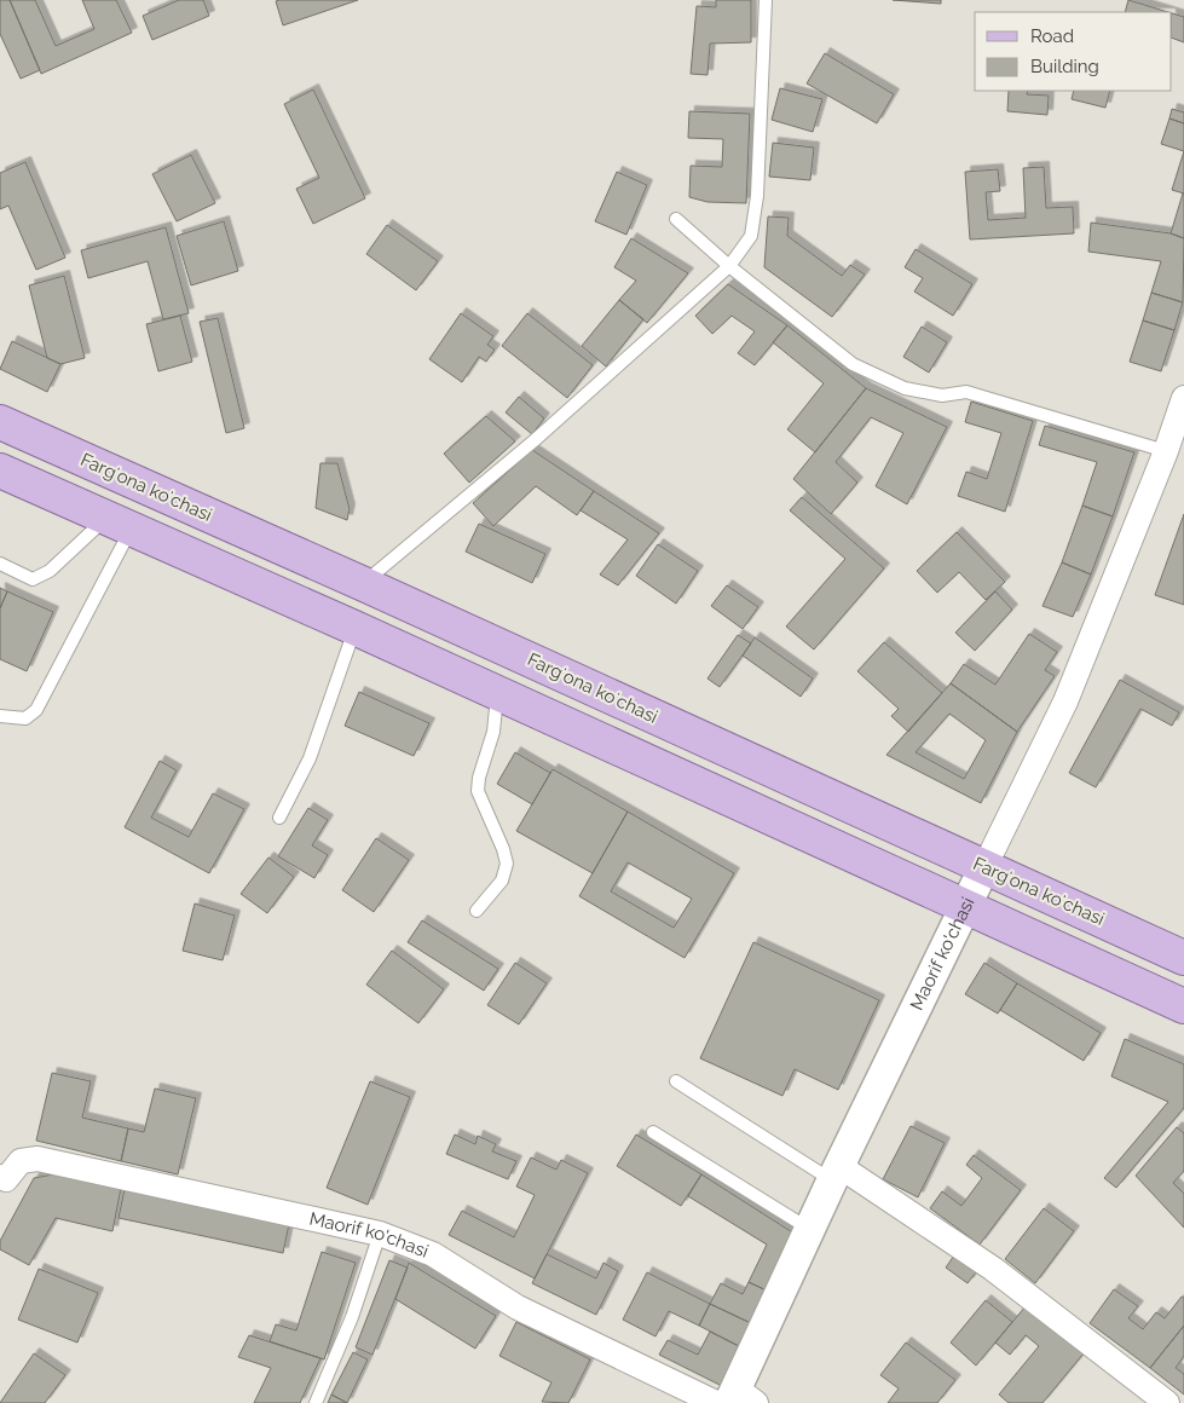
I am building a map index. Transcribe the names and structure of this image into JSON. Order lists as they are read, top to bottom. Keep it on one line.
{"streets":{"main road":["Fargʻona koʻchasi"],"street":["Maorif ko'chasi"]},"crossings":[["Fargʻona koʻchasi","Maorif ko'chasi"]],"legend":["Road","Building"]}
